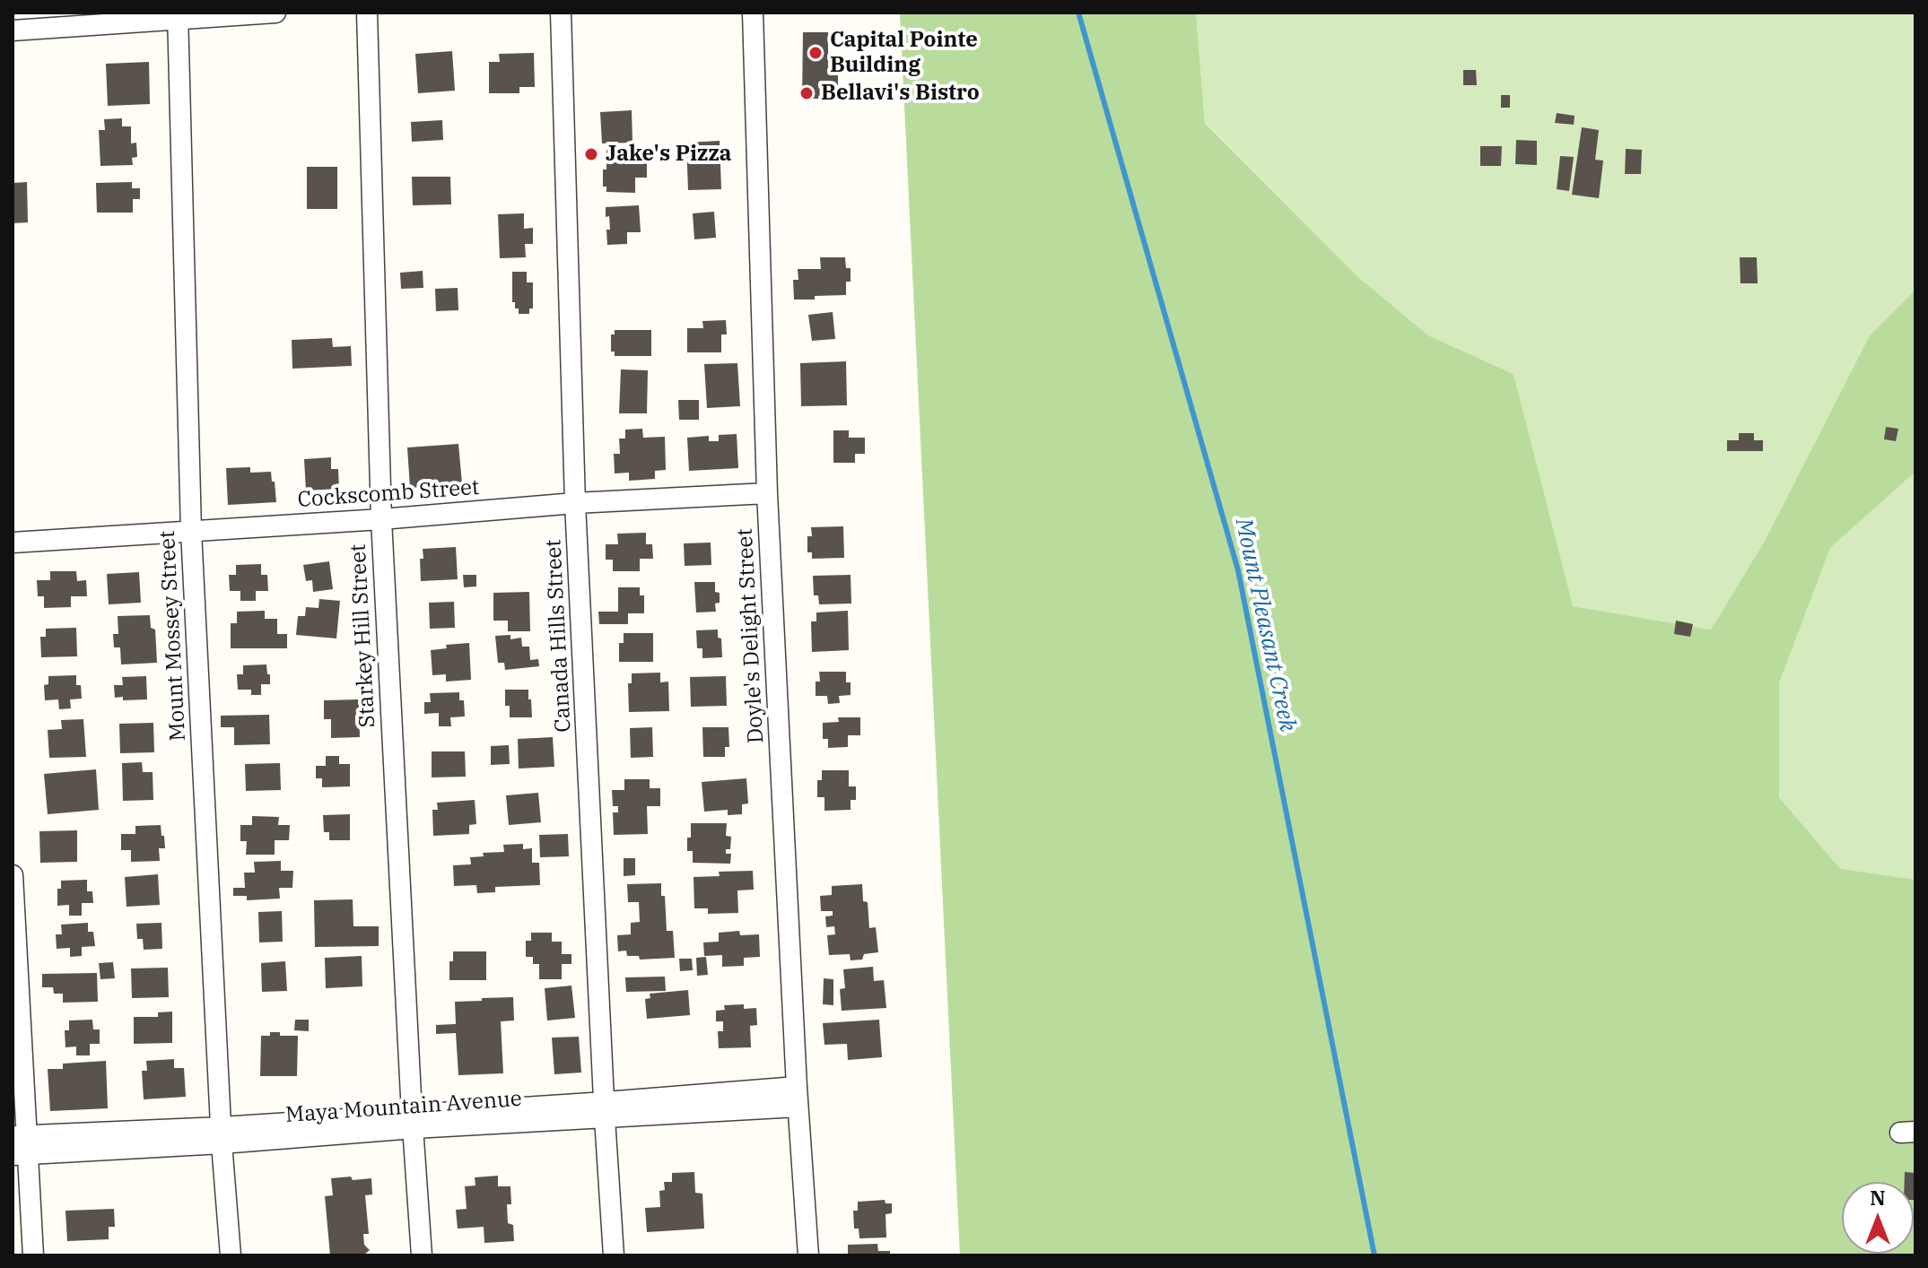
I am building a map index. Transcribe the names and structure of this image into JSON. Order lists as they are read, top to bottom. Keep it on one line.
{"streets":{"street":["Cockscomb Street","Mount Mossey Street","Starkey Hill Street","Canada Hills Street","Doyle's Delight Street","Maya Mountain Avenue"]},"crossings":[["Cockscomb Street","Mount Mossey Street"],["Cockscomb Street","Starkey Hill Street"],["Cockscomb Street","Canada Hills Street"],["Cockscomb Street","Doyle's Delight Street"],["Mount Mossey Street","Maya Mountain Avenue"],["Starkey Hill Street","Maya Mountain Avenue"],["Canada Hills Street","Maya Mountain Avenue"],["Doyle's Delight Street","Maya Mountain Avenue"]],"water":["Mount Pleasant Creek"],"places":["Capital Pointe Building","Bellavi's Bistro","Jake's Pizza"],"north":"top"}
